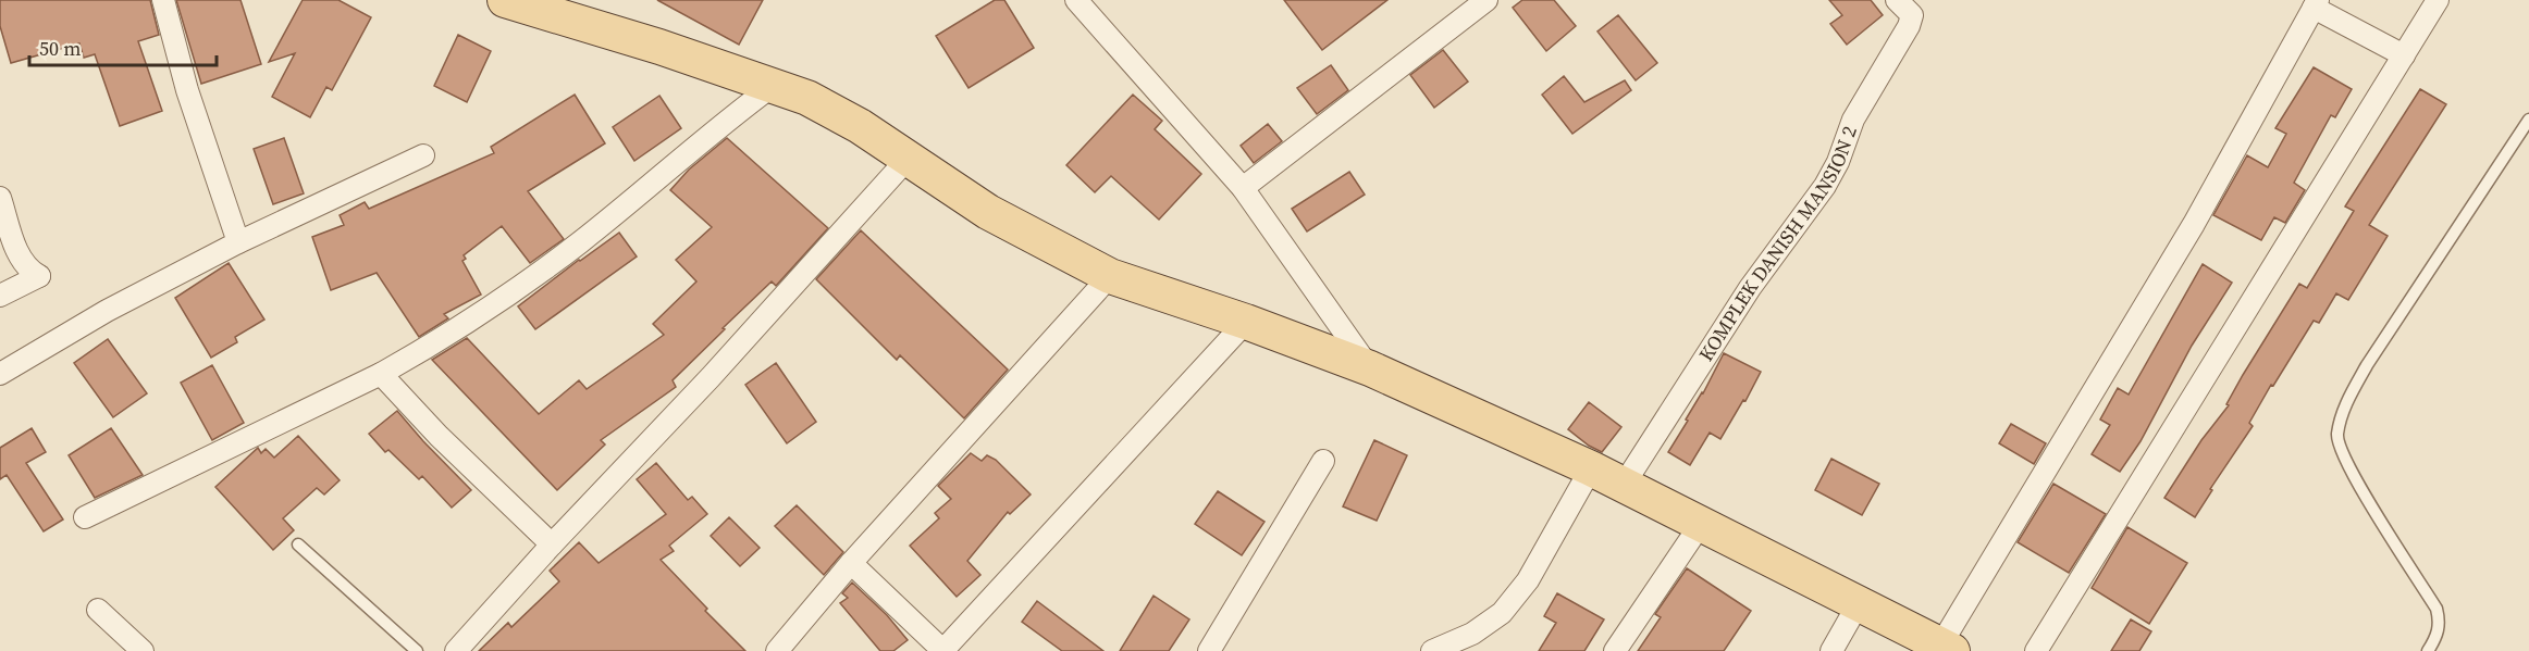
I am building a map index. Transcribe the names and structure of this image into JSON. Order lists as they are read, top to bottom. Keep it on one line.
{"streets":{"street":["KOMPLEK DANISH MANSION 2"]},"scale_bar":"50 m"}
